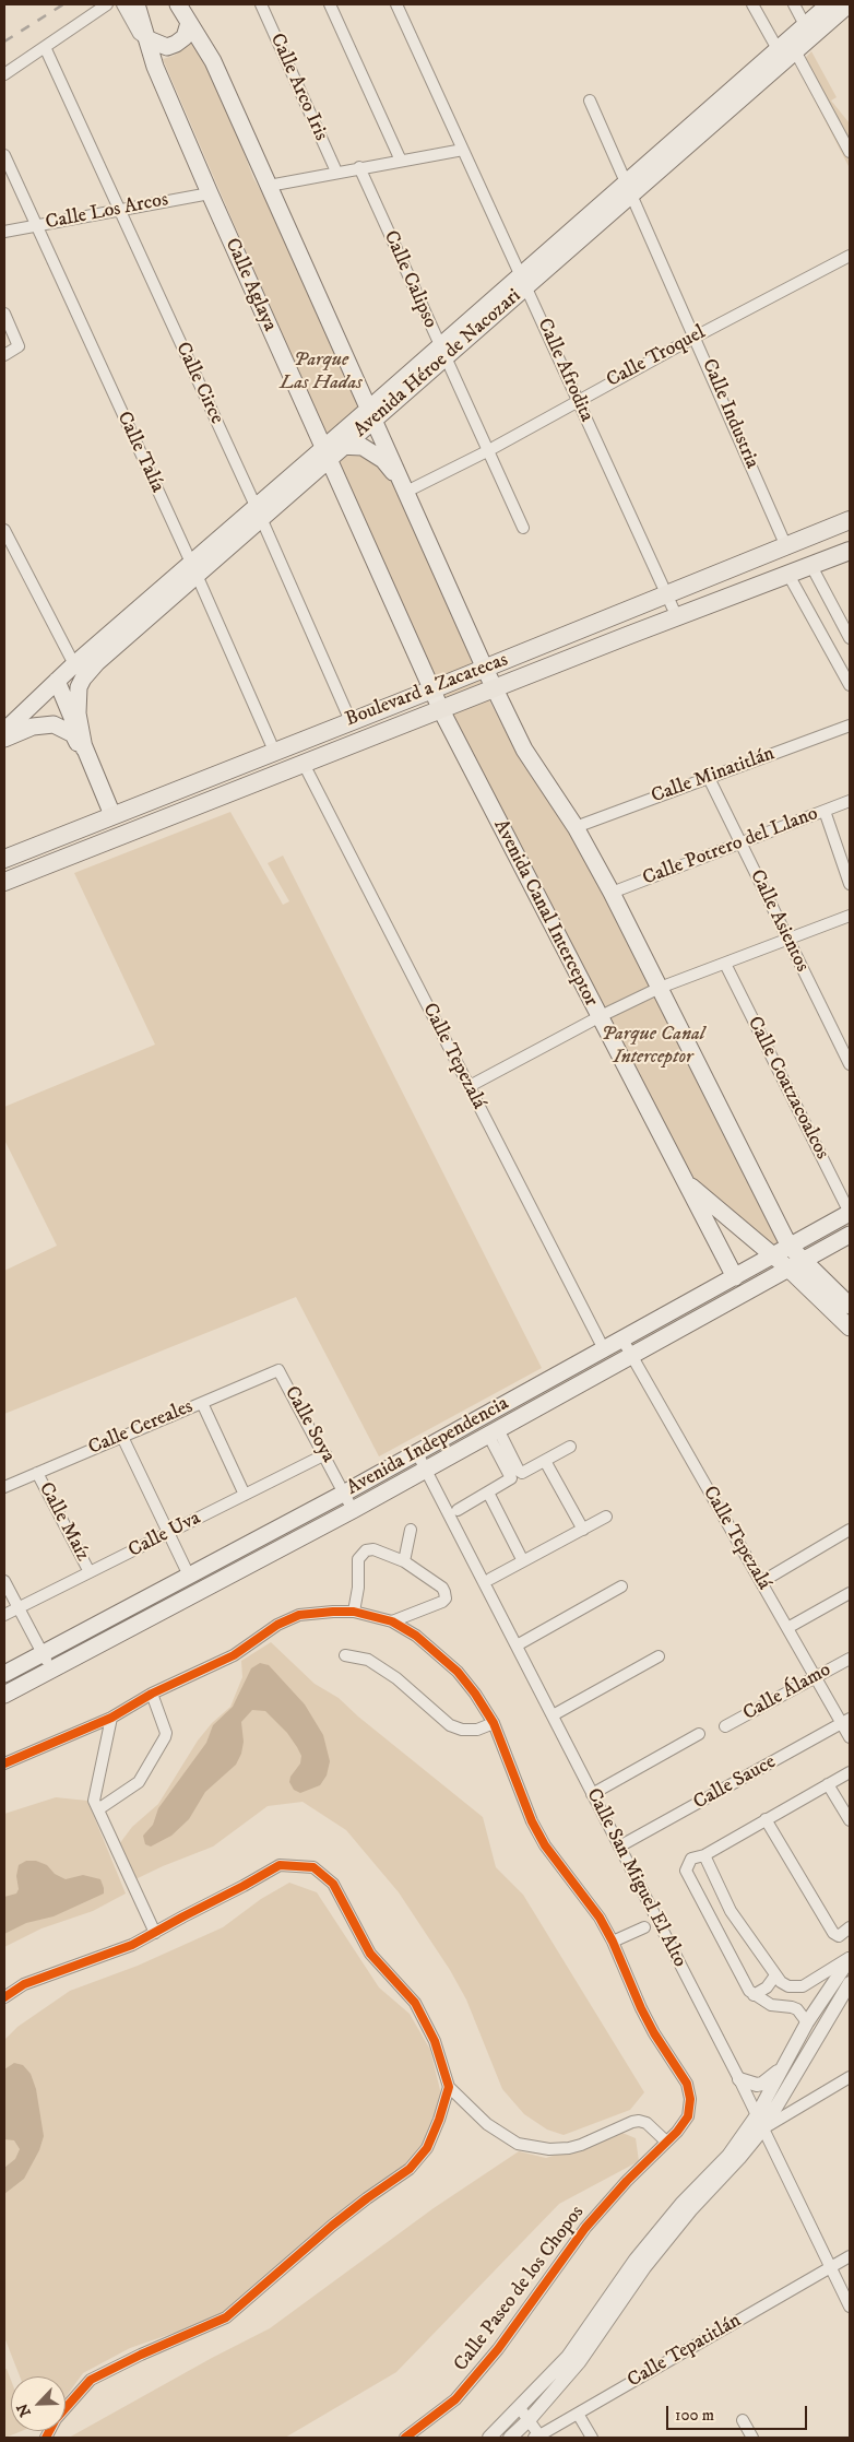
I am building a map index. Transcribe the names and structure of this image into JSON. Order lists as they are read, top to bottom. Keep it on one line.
{"streets":{"main road":["Calle Aglaya","Avenida Héroe de Nacozari","Boulevard a Zacatecas","Avenida Canal Interceptor","Avenida Independencia"],"street":["Calle Arco Iris","Calle Los Arcos","Calle Calipso","Calle Troquel","Calle Afrodita","Calle Circe","Calle Industria","Calle Talía","Calle Minatitlán","Calle Potrero del Llano","Calle Asientos","Calle Tepezalá","Calle Coatzacoalcos","Calle Soya","Calle Cereales","Calle Maíz","Calle Uva","Calle Álamo","Calle Sauce","Calle San Miguel El Alto","Calle Paseo de los Chopos","Calle Tepatitlán"]},"crossings":[["Calle Los Arcos","Calle Aglaya"],["Calle Los Arcos","Calle Circe"],["Calle Los Arcos","Calle Talía"],["Calle Calipso","Calle Troquel"],["Calle Calipso","Avenida Héroe de Nacozari"],["Calle Aglaya","Avenida Héroe de Nacozari"],["Calle Aglaya","Boulevard a Zacatecas"],["Calle Aglaya","Avenida Canal Interceptor"],["Calle Troquel","Calle Afrodita"],["Calle Troquel","Calle Industria"],["Avenida Héroe de Nacozari","Calle Afrodita"],["Avenida Héroe de Nacozari","Calle Circe"],["Avenida Héroe de Nacozari","Calle Industria"],["Avenida Héroe de Nacozari","Calle Talía"],["Calle Afrodita","Boulevard a Zacatecas"],["Calle Circe","Boulevard a Zacatecas"],["Calle Industria","Boulevard a Zacatecas"],["Calle Talía","Boulevard a Zacatecas"],["Boulevard a Zacatecas","Avenida Canal Interceptor"],["Boulevard a Zacatecas","Calle Tepezalá"],["Calle Minatitlán","Calle Asientos"],["Calle Potrero del Llano","Calle Asientos"],["Avenida Canal Interceptor","Avenida Independencia"],["Calle Tepezalá","Avenida Independencia"],["Calle Tepezalá","Calle Álamo"],["Calle Tepezalá","Calle Sauce"],["Calle Coatzacoalcos","Avenida Independencia"],["Calle Soya","Calle Cereales"],["Calle Soya","Avenida Independencia"],["Calle Soya","Calle Uva"],["Calle Cereales","Calle Maíz"],["Avenida Independencia","Calle San Miguel El Alto"],["Calle Maíz","Calle Uva"],["Calle Sauce","Calle San Miguel El Alto"],["Calle San Miguel El Alto","Calle Tepatitlán"]],"parks":["Parque Las Hadas","Parque Canal Interceptor"],"scale_bar":"100 m","north":"bottom left"}
